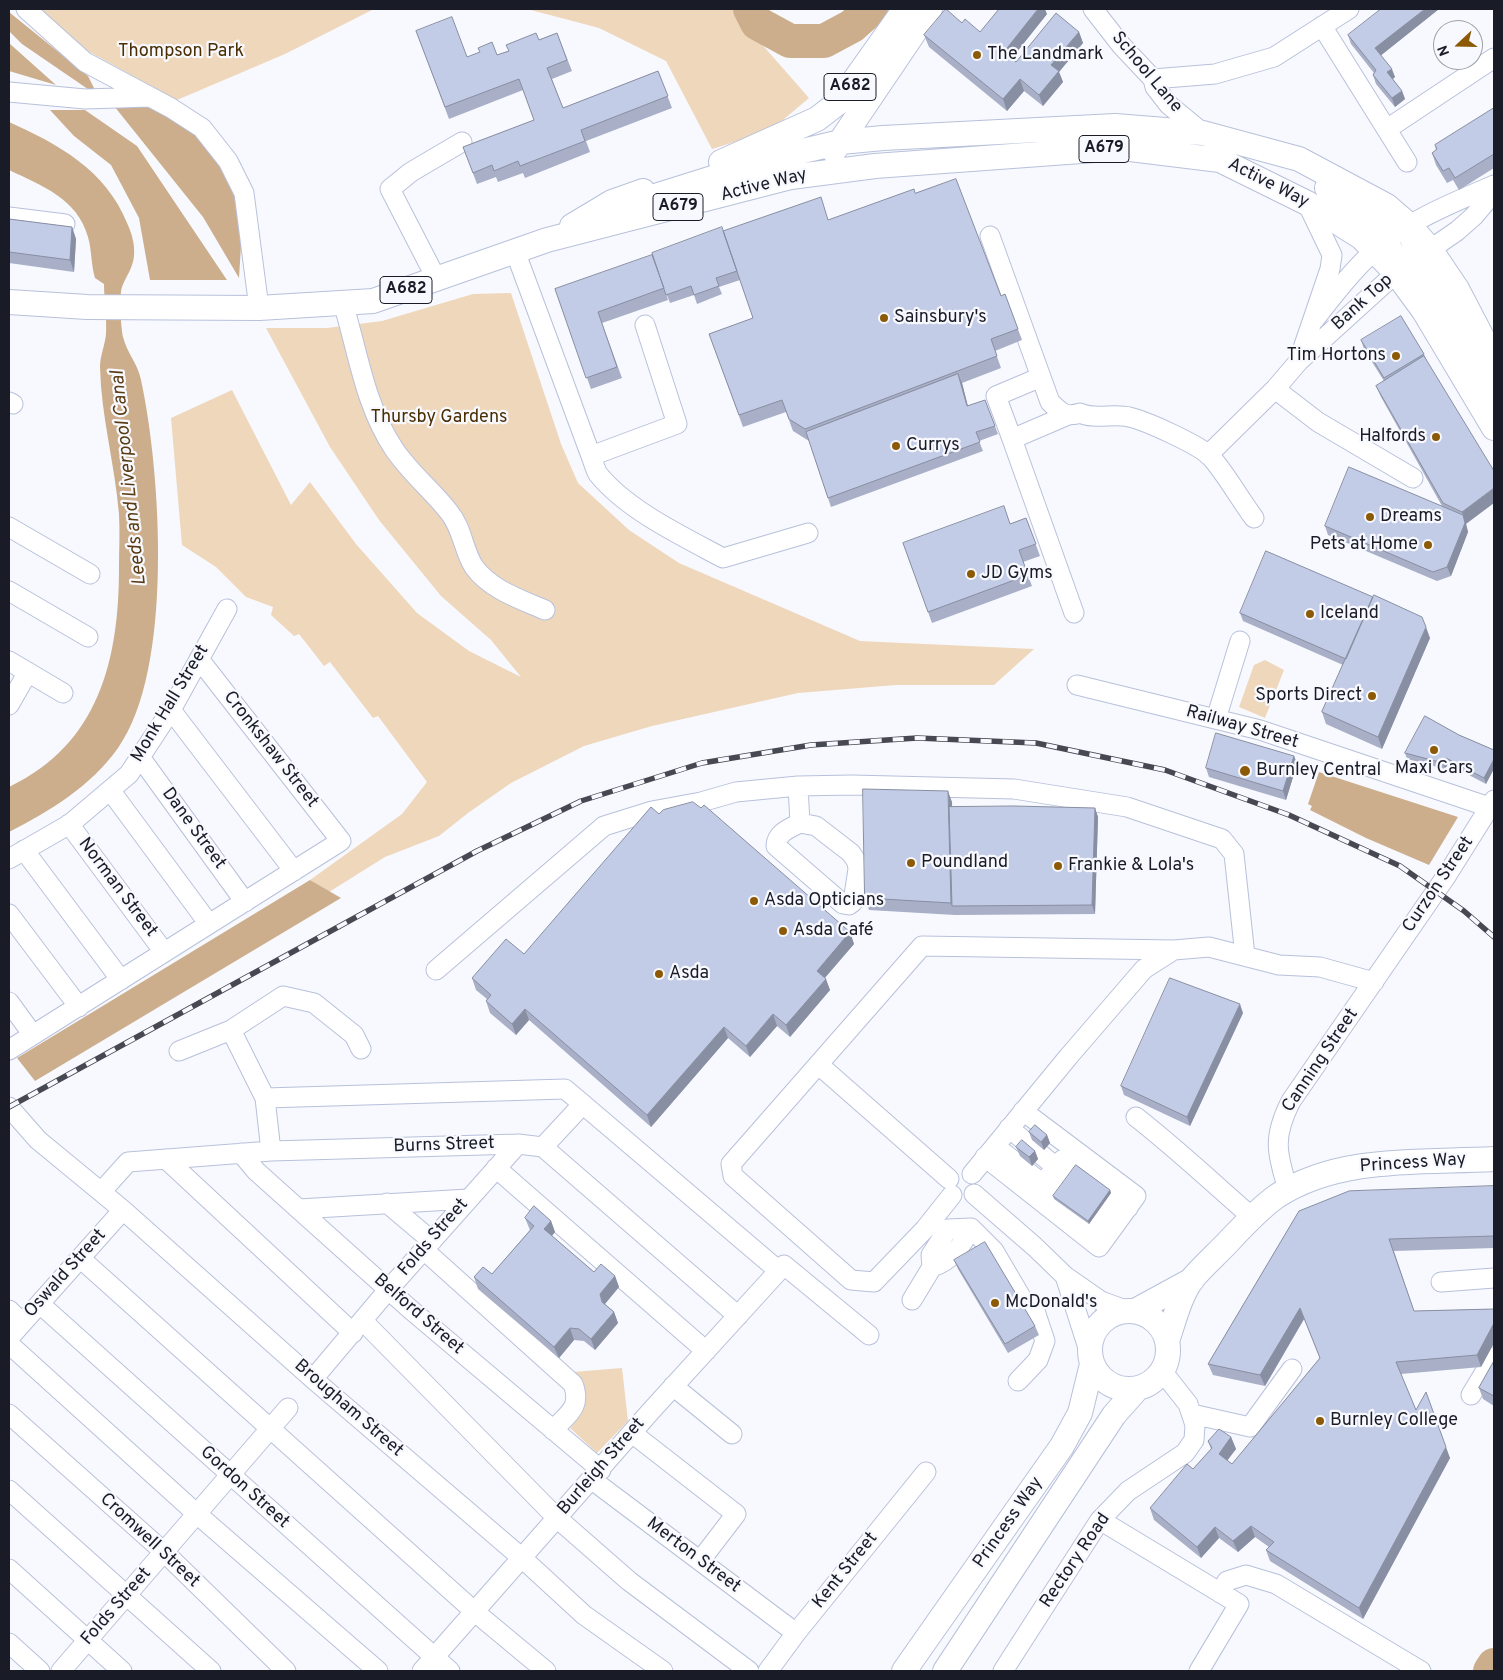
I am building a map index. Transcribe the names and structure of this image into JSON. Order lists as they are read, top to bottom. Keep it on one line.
{"streets":{"main road":["A682","A679","Active Way","Princess Way"],"street":["School Lane","Bank Top","Monk Hall Street","Railway Street","Cronkshaw Street","Dane Street","Curzon Street","Norman Street","Canning Street","Burns Street","Folds Street","Oswald Street","Belford Street","Brougham Street","Burleigh Street","Gordon Street","Cromwell Street","Merton Street","Rectory Road","Kent Street"]},"crossings":[["School Lane","Active Way"],["A682","Active Way"],["A679","Active Way"],["A679","Bank Top"],["Active Way","Bank Top"],["Monk Hall Street","Cronkshaw Street"],["Monk Hall Street","Dane Street"],["Monk Hall Street","Norman Street"],["Railway Street","Curzon Street"],["Curzon Street","Canning Street"],["Canning Street","Princess Way"],["Burns Street","Folds Street"],["Burns Street","Belford Street"],["Burns Street","Brougham Street"],["Princess Way","Rectory Road"],["Folds Street","Belford Street"],["Folds Street","Brougham Street"],["Folds Street","Gordon Street"],["Folds Street","Cromwell Street"],["Oswald Street","Brougham Street"],["Oswald Street","Gordon Street"],["Belford Street","Burleigh Street"],["Belford Street","Merton Street"],["Brougham Street","Burleigh Street"],["Burleigh Street","Gordon Street"],["Burleigh Street","Merton Street"],["Merton Street","Kent Street"]],"water":["Leeds and Liverpool Canal"],"parks":["Thompson Park","Thursby Gardens"],"places":["The Landmark","Sainsbury's","Tim Hortons","Halfords","Currys","Dreams","Pets at Home","JD Gyms","Iceland","Sports Direct","Maxi Cars","Burnley Central","Poundland","Frankie & Lola's","Asda Opticians","Asda Café","Asda","McDonald's","Burnley College"],"north":"left"}
